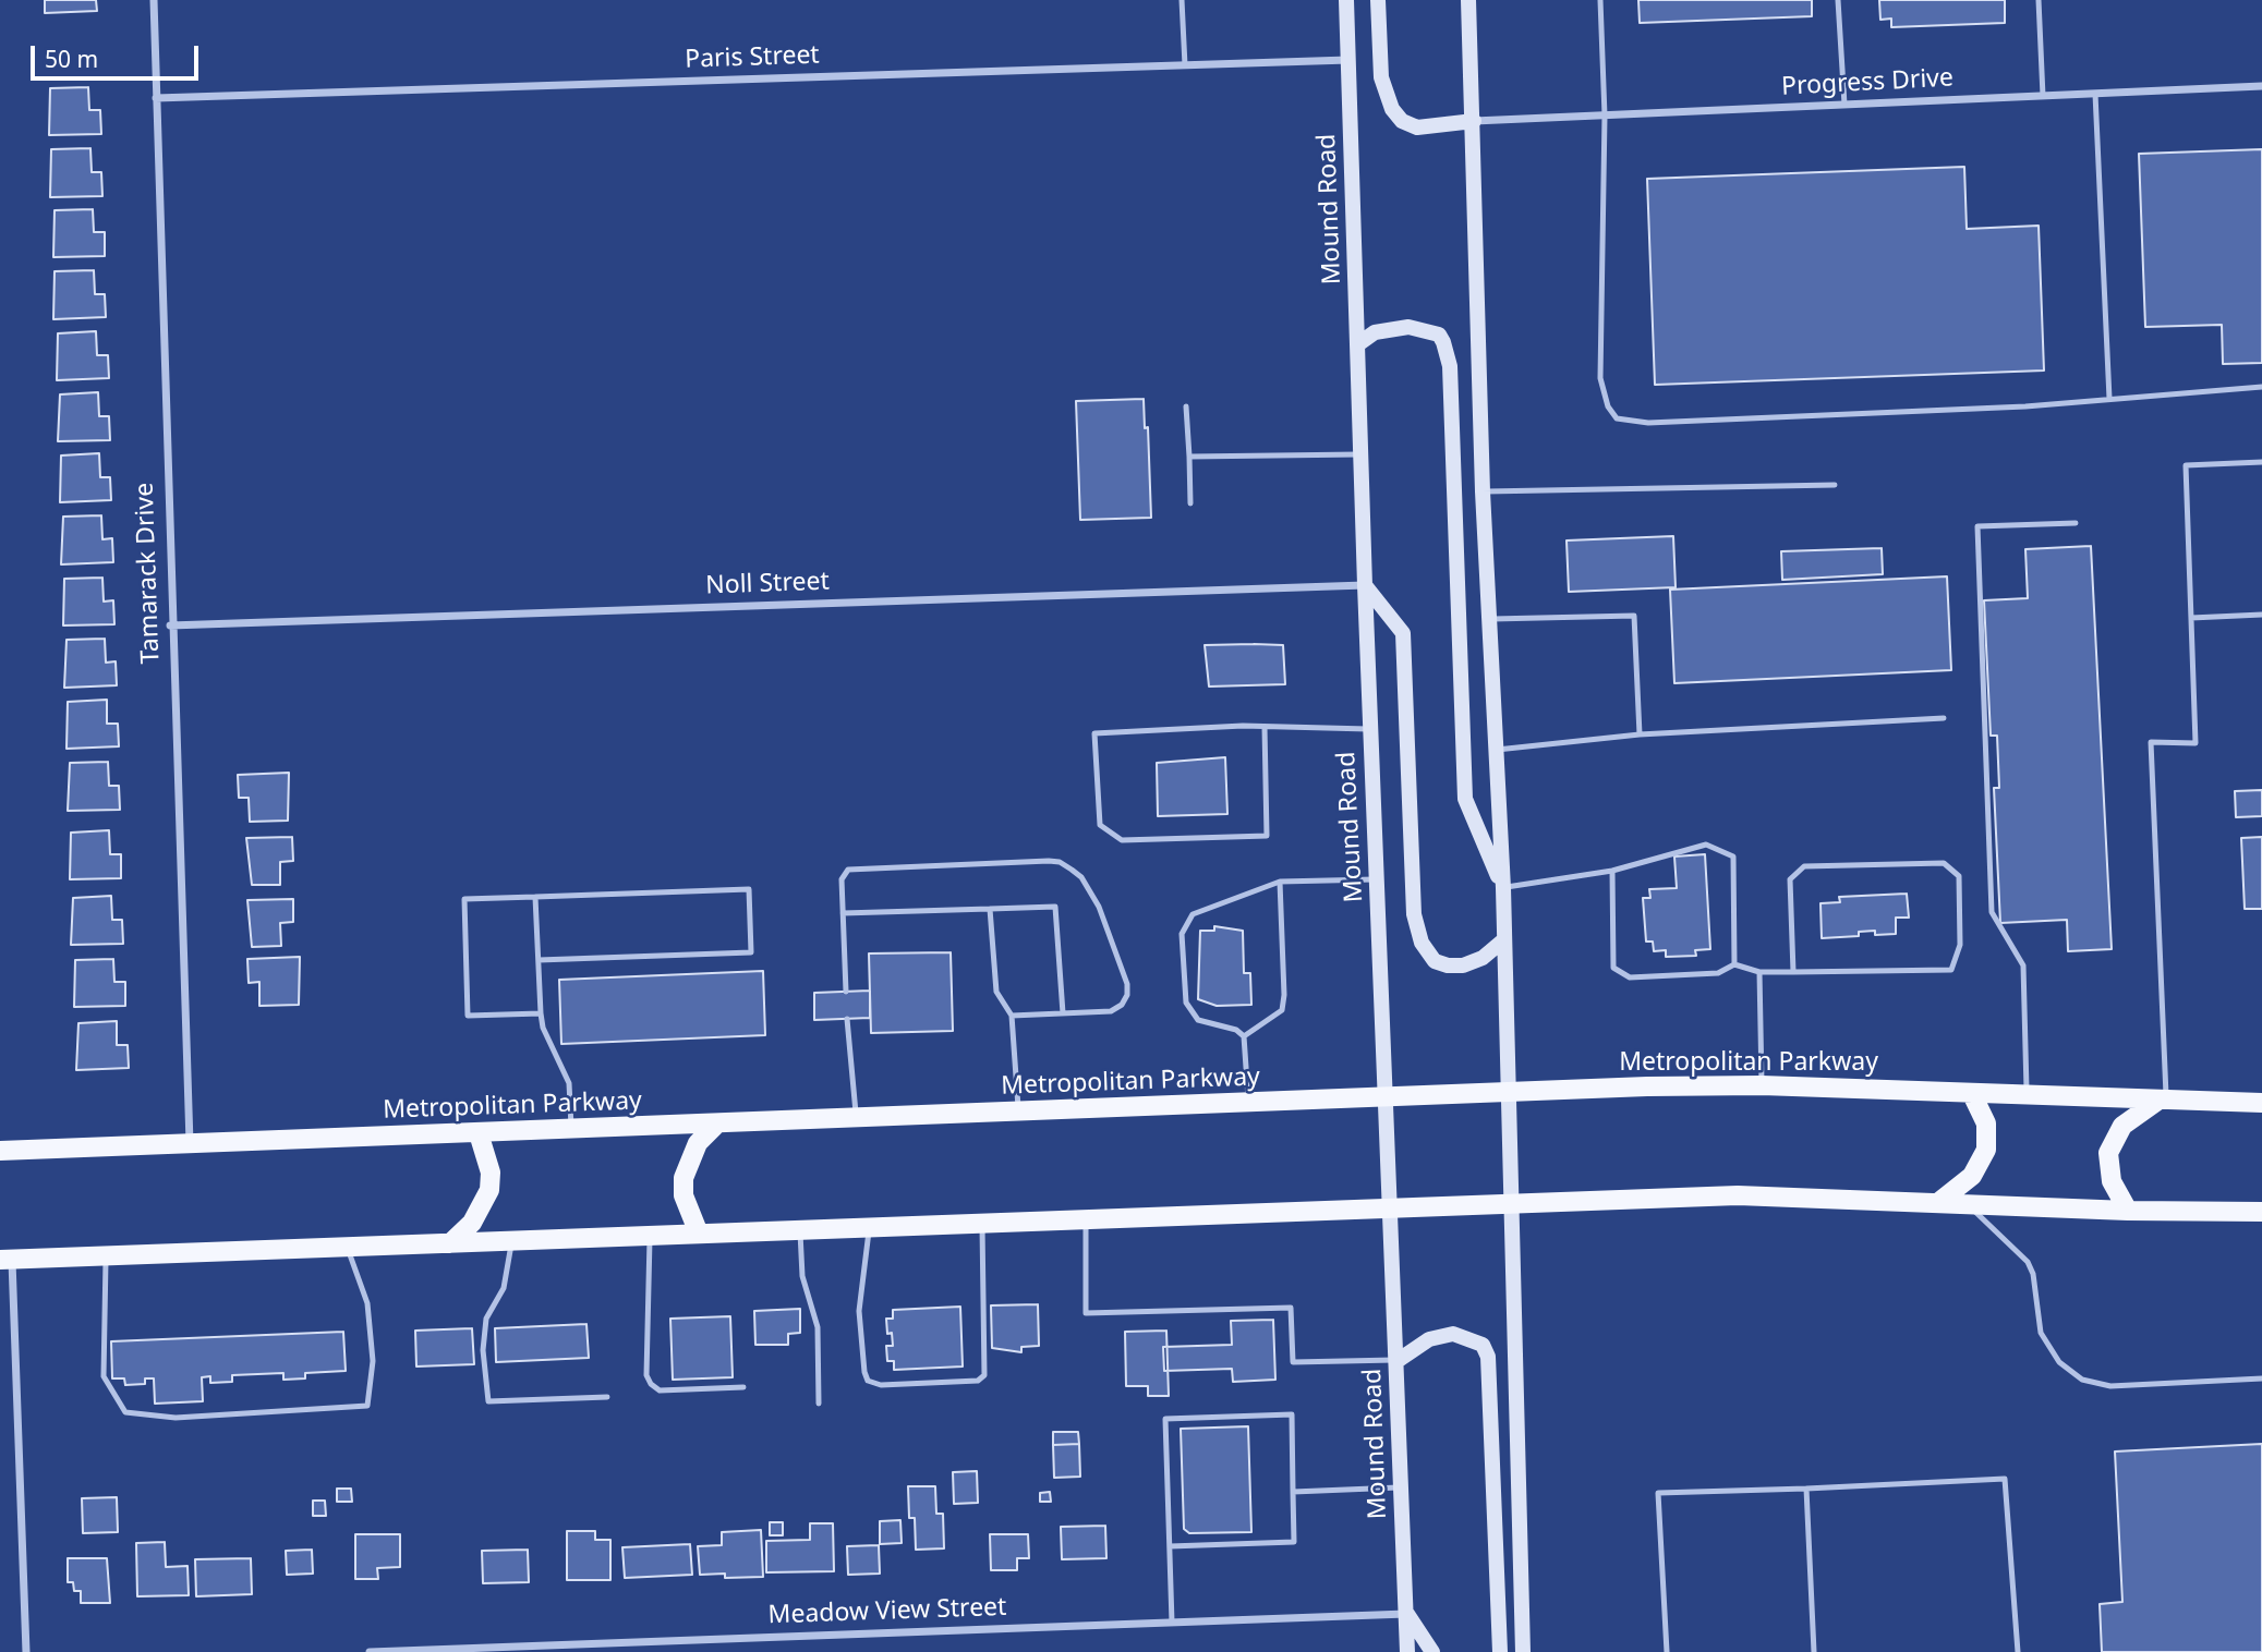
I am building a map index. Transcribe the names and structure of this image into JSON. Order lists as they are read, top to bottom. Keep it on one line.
{"streets":{"main road":["Mound Road","Metropolitan Parkway"],"street":["Paris Street","Progress Drive","Tamarack Drive","Noll Street","Meadow View Street"]},"crossings":[["Paris Street","Mound Road"],["Paris Street","Tamarack Drive"],["Mound Road","Noll Street"],["Mound Road","Metropolitan Parkway"],["Mound Road","Meadow View Street"],["Tamarack Drive","Noll Street"],["Tamarack Drive","Metropolitan Parkway"]],"scale_bar":"50 m"}
